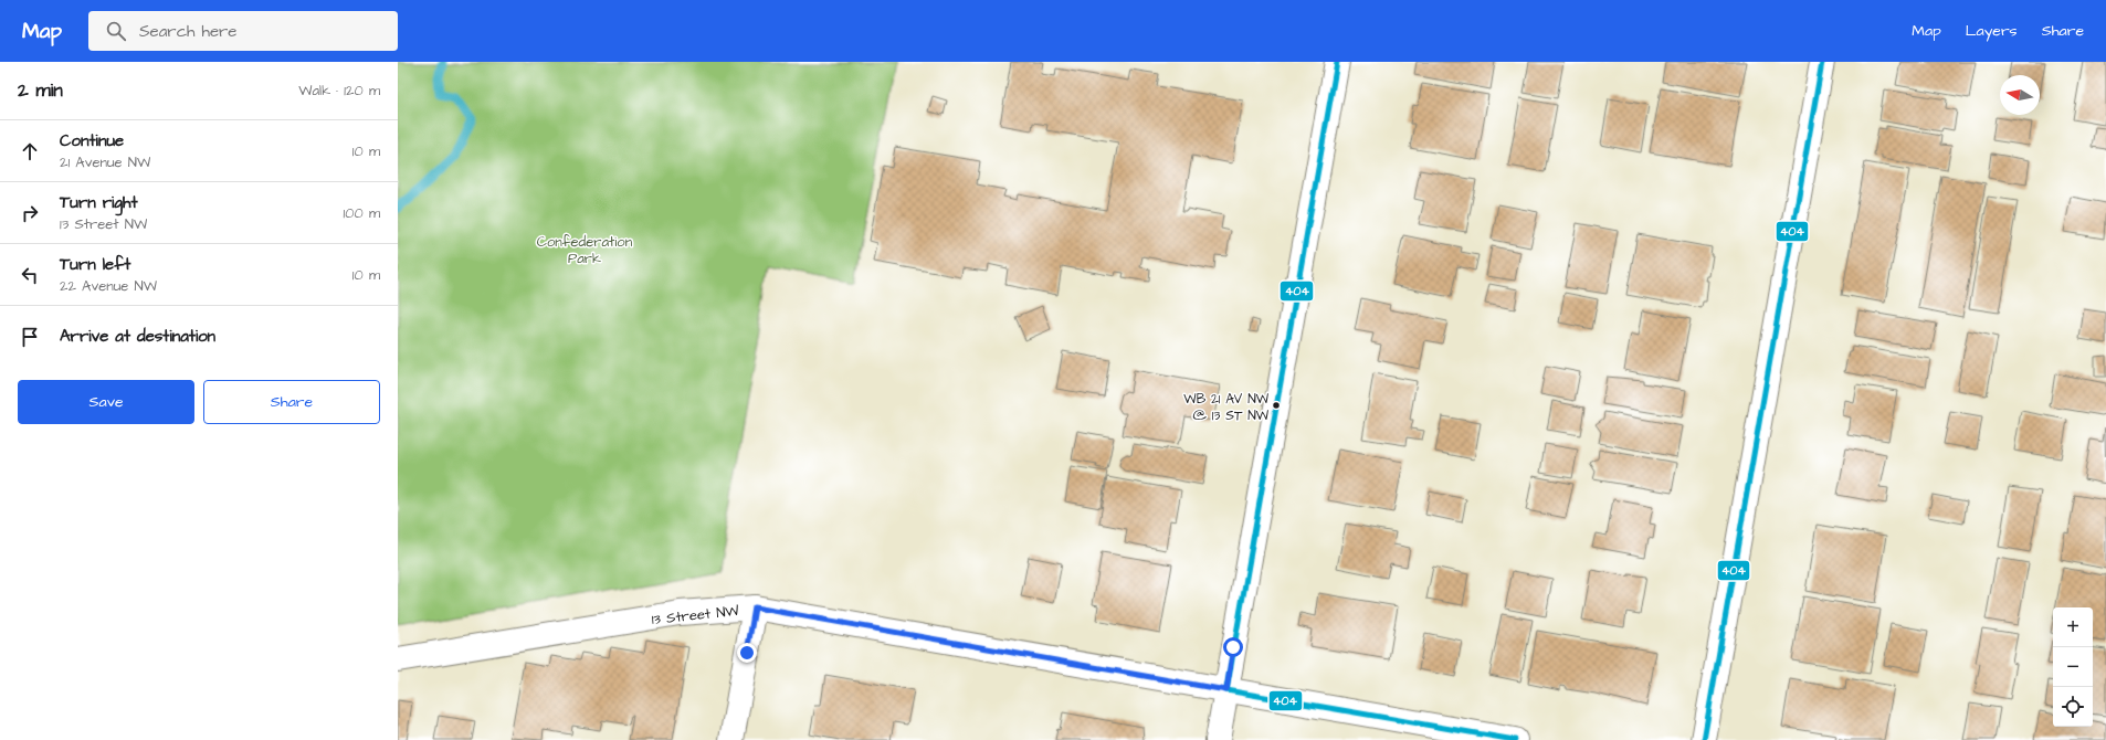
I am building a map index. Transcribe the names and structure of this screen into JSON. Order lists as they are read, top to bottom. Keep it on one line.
{"streets":{"street":["13 Street NW"]},"parks":["Confederation Park"],"places":["WB 21 AV NW @ 13 ST NW"],"lines":["transit line 404"],"north":"left","page":{"header":"Map","search":"Search here","nav":["Map","Layers","Share"],"heading":["2 min","Walk · 120 m"],"list":[["Continue","21 Avenue NW","10 m"],["Turn right","13 Street NW","100 m"],["Turn left","22 Avenue NW","10 m"],"Arrive at destination"],"buttons":["Save","Share"],"map_buttons":["+","−"]}}
